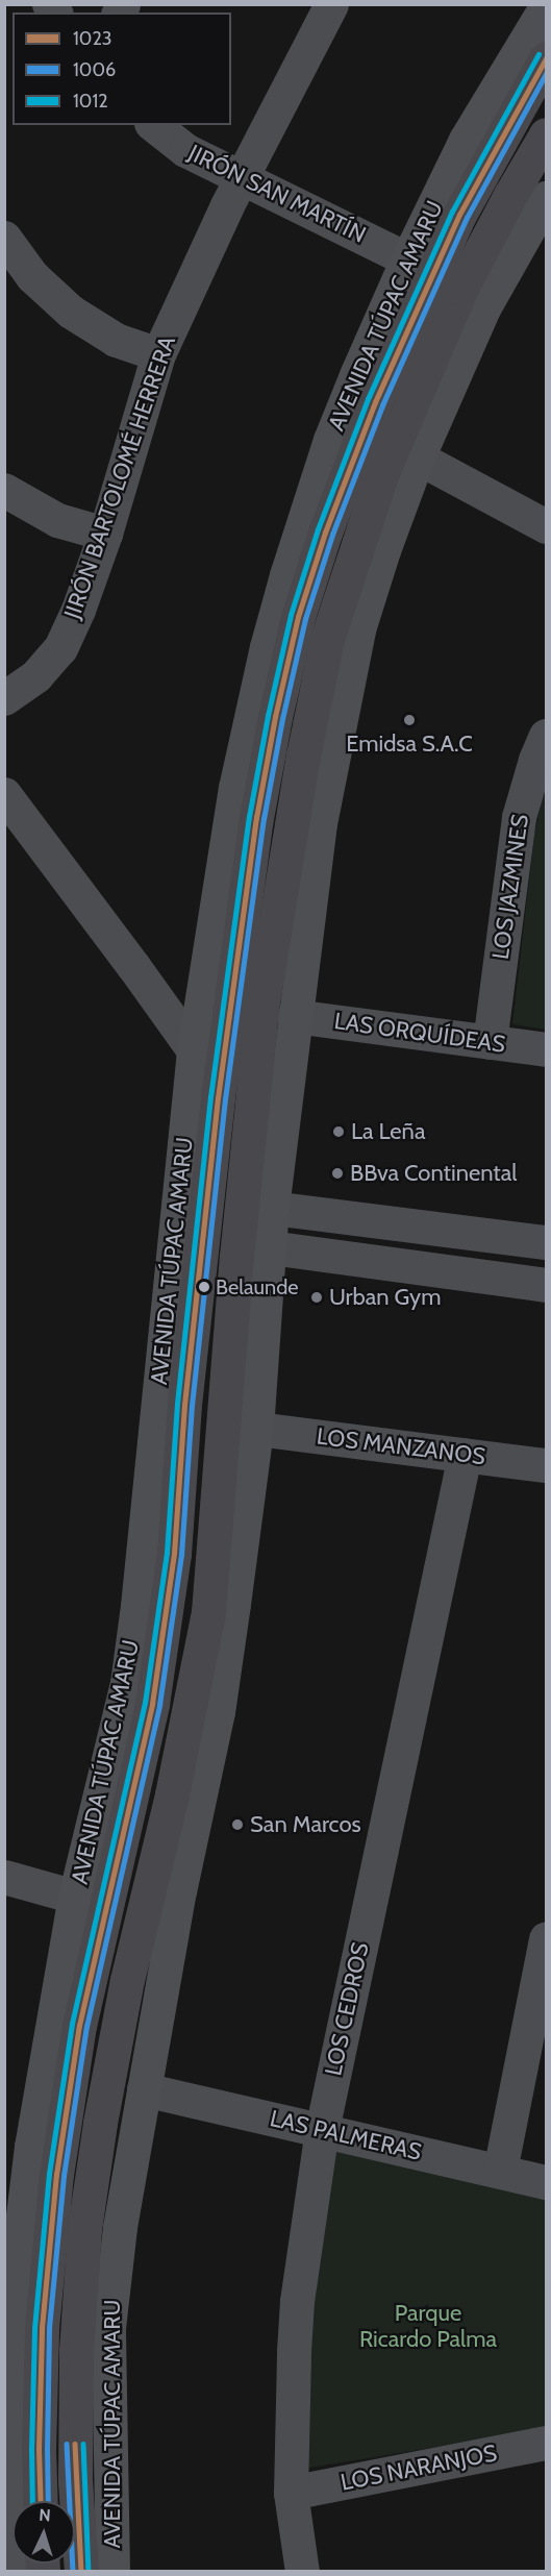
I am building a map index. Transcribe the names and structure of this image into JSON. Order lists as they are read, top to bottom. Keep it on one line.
{"streets":{"highway":["AVENIDA TÚPAC AMARU"],"street":["JIRÓN SAN MARTÍN","JIRÓN BARTOLOMÉ HERRERA","LOS JAZMINES","LAS ORQUÍDEAS","LOS MANZANOS","LOS CEDROS","LAS PALMERAS","LOS NARANJOS"]},"crossings":[["JIRÓN SAN MARTÍN","AVENIDA TÚPAC AMARU"],["JIRÓN SAN MARTÍN","JIRÓN BARTOLOMÉ HERRERA"],["AVENIDA TÚPAC AMARU","LAS ORQUÍDEAS"],["AVENIDA TÚPAC AMARU","LOS MANZANOS"],["AVENIDA TÚPAC AMARU","LAS PALMERAS"],["LOS JAZMINES","LAS ORQUÍDEAS"],["LOS MANZANOS","LOS CEDROS"],["LOS CEDROS","LAS PALMERAS"],["LOS CEDROS","LOS NARANJOS"]],"parks":["Parque Ricardo Palma"],"places":["Emidsa S.A.C","La Leña","BBva Continental","Belaunde","Urban Gym","San Marcos"],"lines":["transit line 1012","transit line 1023","transit line 1006"],"legend":["1023","1006","1012"],"north":"top"}
